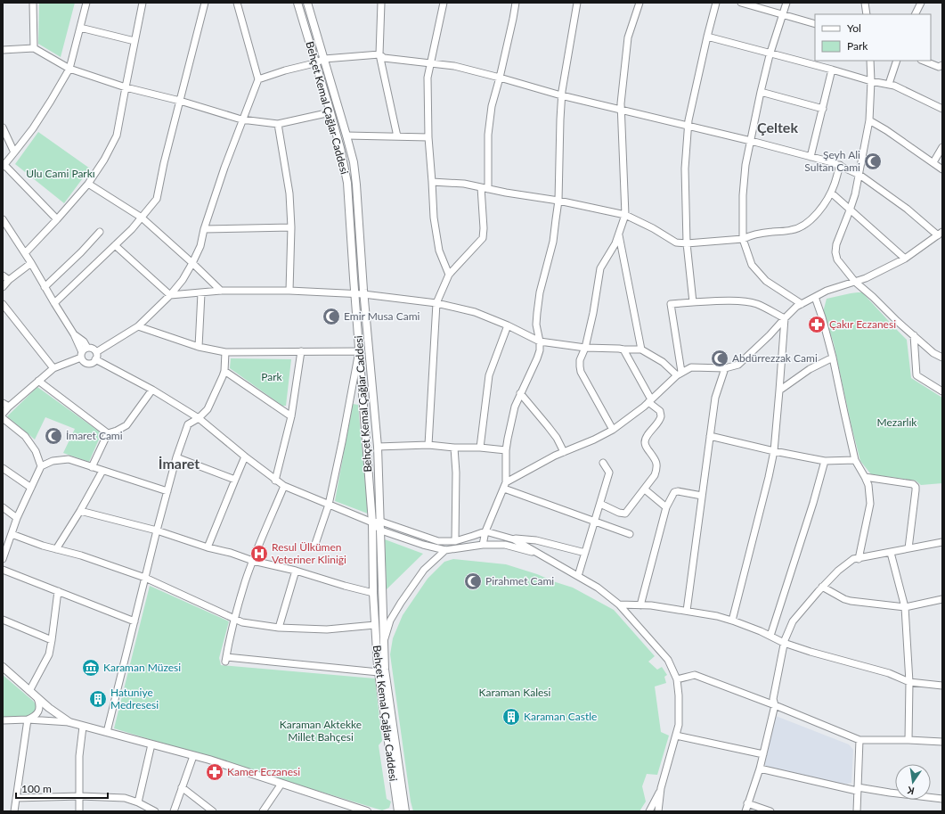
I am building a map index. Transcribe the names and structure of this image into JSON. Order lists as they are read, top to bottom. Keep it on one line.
{"streets":{"main road":["Behçet Kemal Çağlar Caddesi"]},"districts":["Çeltek","İmaret"],"parks":["Ulu Cami Parkı","Park","Mezarlık","Karaman Kalesi","Karaman Aktekke Millet Bahçesi"],"places":{"mosque":["Şeyh Ali Sultan Cami","Emir Musa Cami","Abdürrezzak Cami","İmaret Cami","Pirahmet Cami"],"pharmacy":["Çakır Eczanesi","Kamer Eczanesi"],"hospital":["Resul Ülkümen Veteriner Kliniği"],"museum":["Karaman Müzesi"],"building":["Hatuniye Medresesi","Karaman Castle"]},"legend":["Yol","Park"],"scale_bar":"100 m","north":"bottom"}
